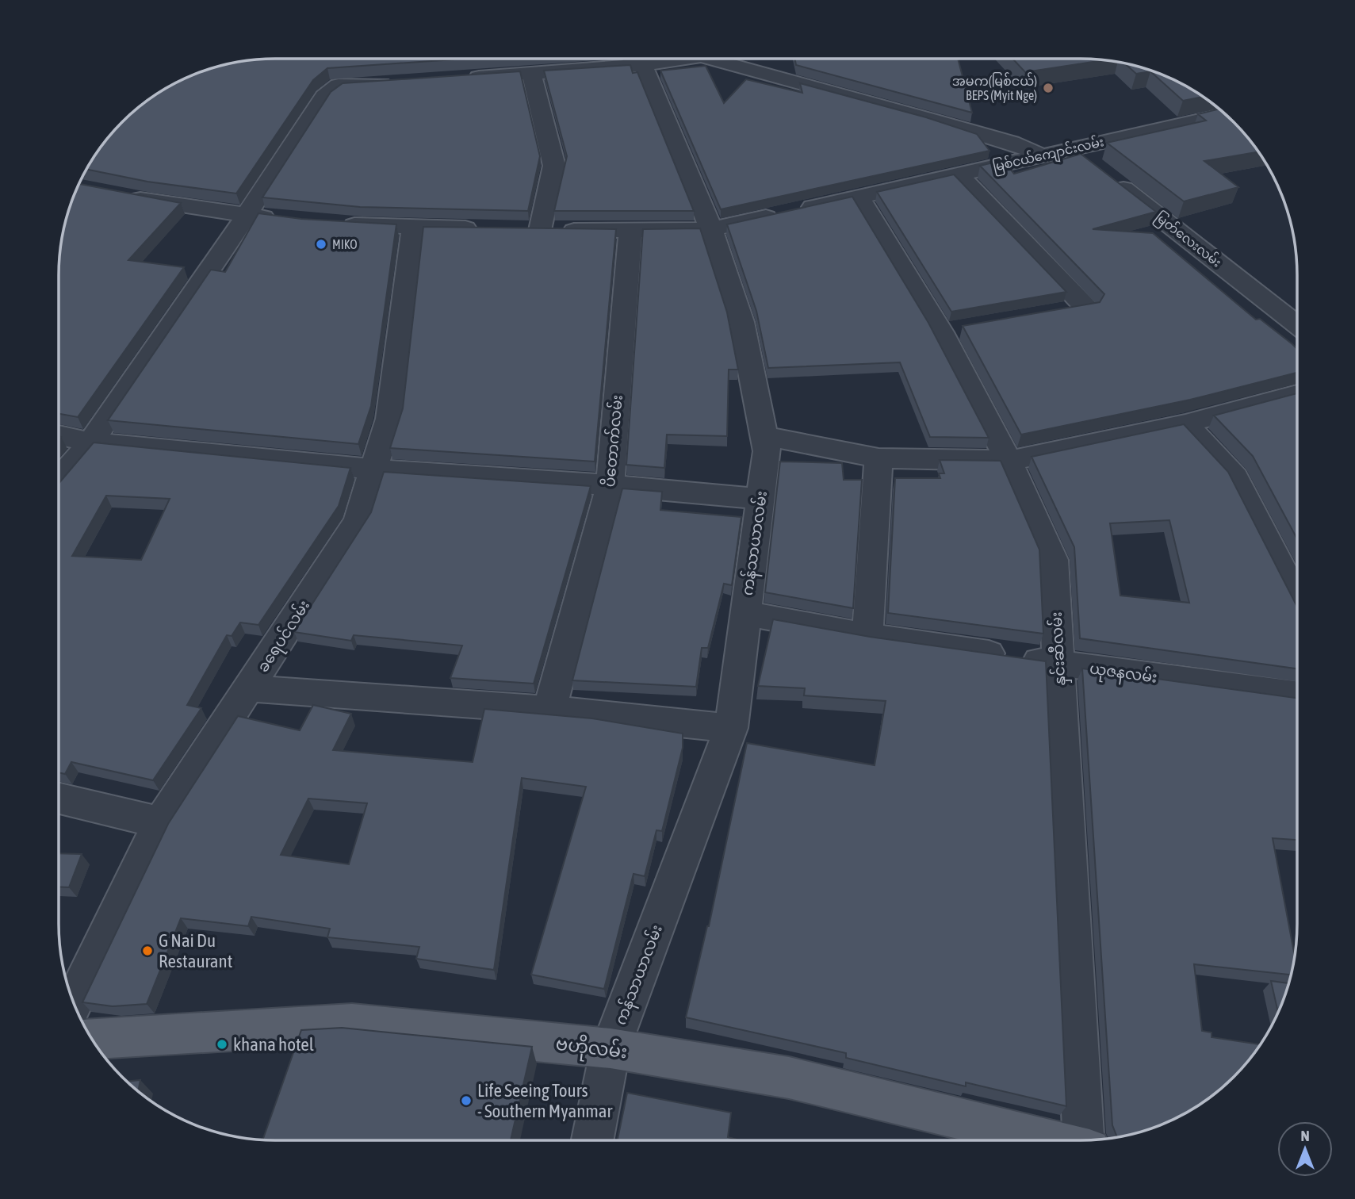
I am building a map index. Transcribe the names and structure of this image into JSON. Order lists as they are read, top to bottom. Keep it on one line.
{"streets":{"main road":["ဗဟိုလမ်း"],"street":["မြစ်ငယ်ကျောင်းလမ်း","မြတ်လေးလမ်း","ပိတောက်လမ်း","ကန်သာယာလမ်း","ခရေပင်လမ်း","နှင်းဆီလမ်း","ယုဇနလမ်း"]},"crossings":[["မြစ်ငယ်ကျောင်းလမ်း","မြတ်လေးလမ်း"],["မြစ်ငယ်ကျောင်းလမ်း","ပိတောက်လမ်း"],["မြစ်ငယ်ကျောင်းလမ်း","ကန်သာယာလမ်း"],["မြစ်ငယ်ကျောင်းလမ်း","နှင်းဆီလမ်း"],["ကန်သာယာလမ်း","ယုဇနလမ်း"],["ကန်သာယာလမ်း","ဗဟိုလမ်း"],["နှင်းဆီလမ်း","ယုဇနလမ်း"]],"places":["အမက(မြစ်ငယ်) BEPS (Myit Nge)","MIKO","G Nai Du Restaurant","khana hotel","Life Seeing Tours - Southern Myanmar"],"north":"top"}
